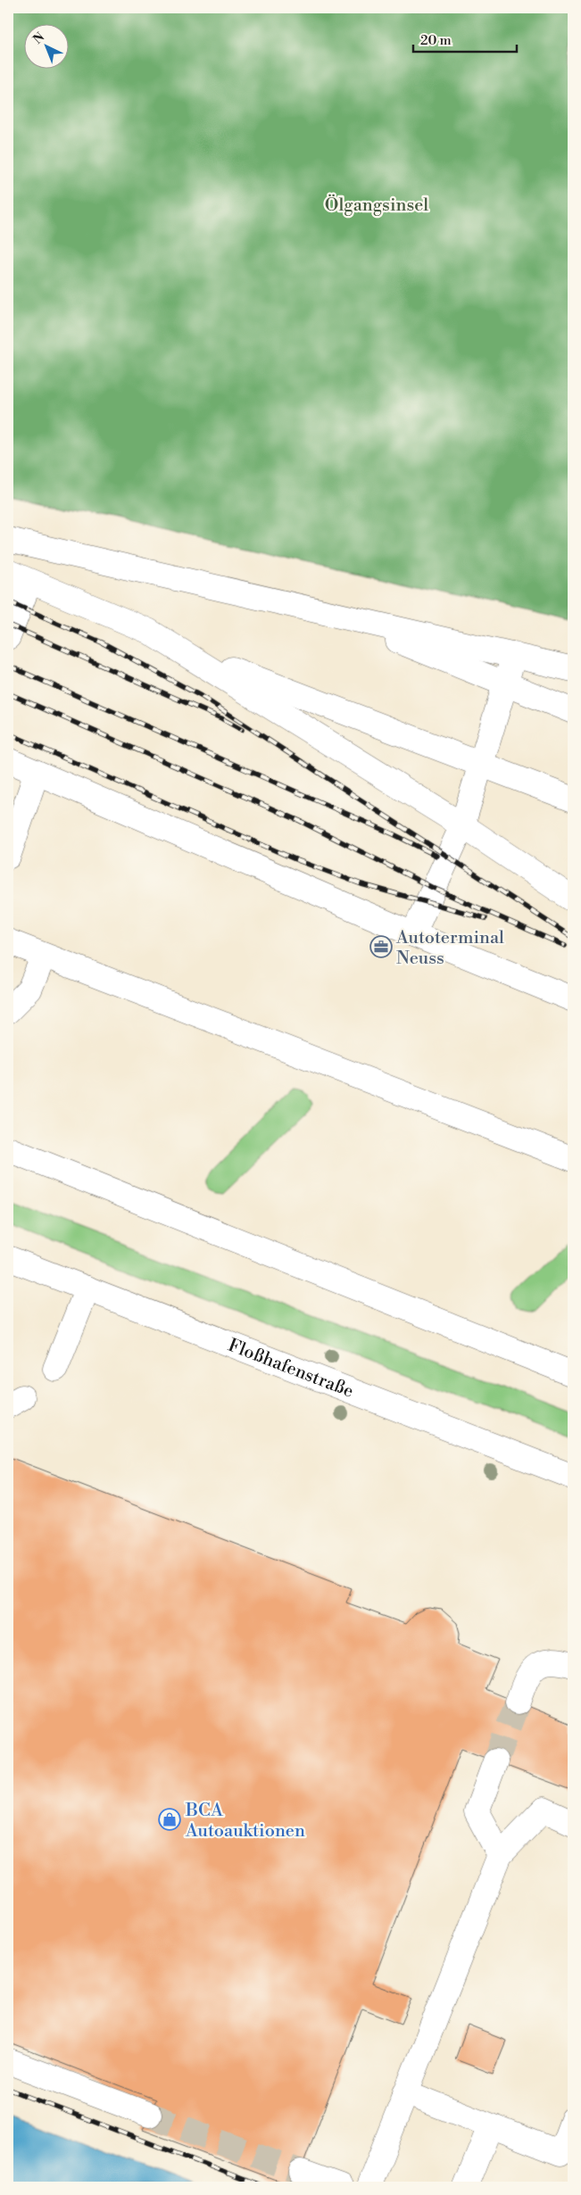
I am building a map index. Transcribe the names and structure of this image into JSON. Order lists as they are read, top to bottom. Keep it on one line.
{"streets":{"street":["Floßhafenstraße"]},"parks":["Ölgangsinsel"],"places":{"office":["Autoterminal Neuss"],"shop":["BCA Autoauktionen"]},"scale_bar":"20 m","north":"top left"}
